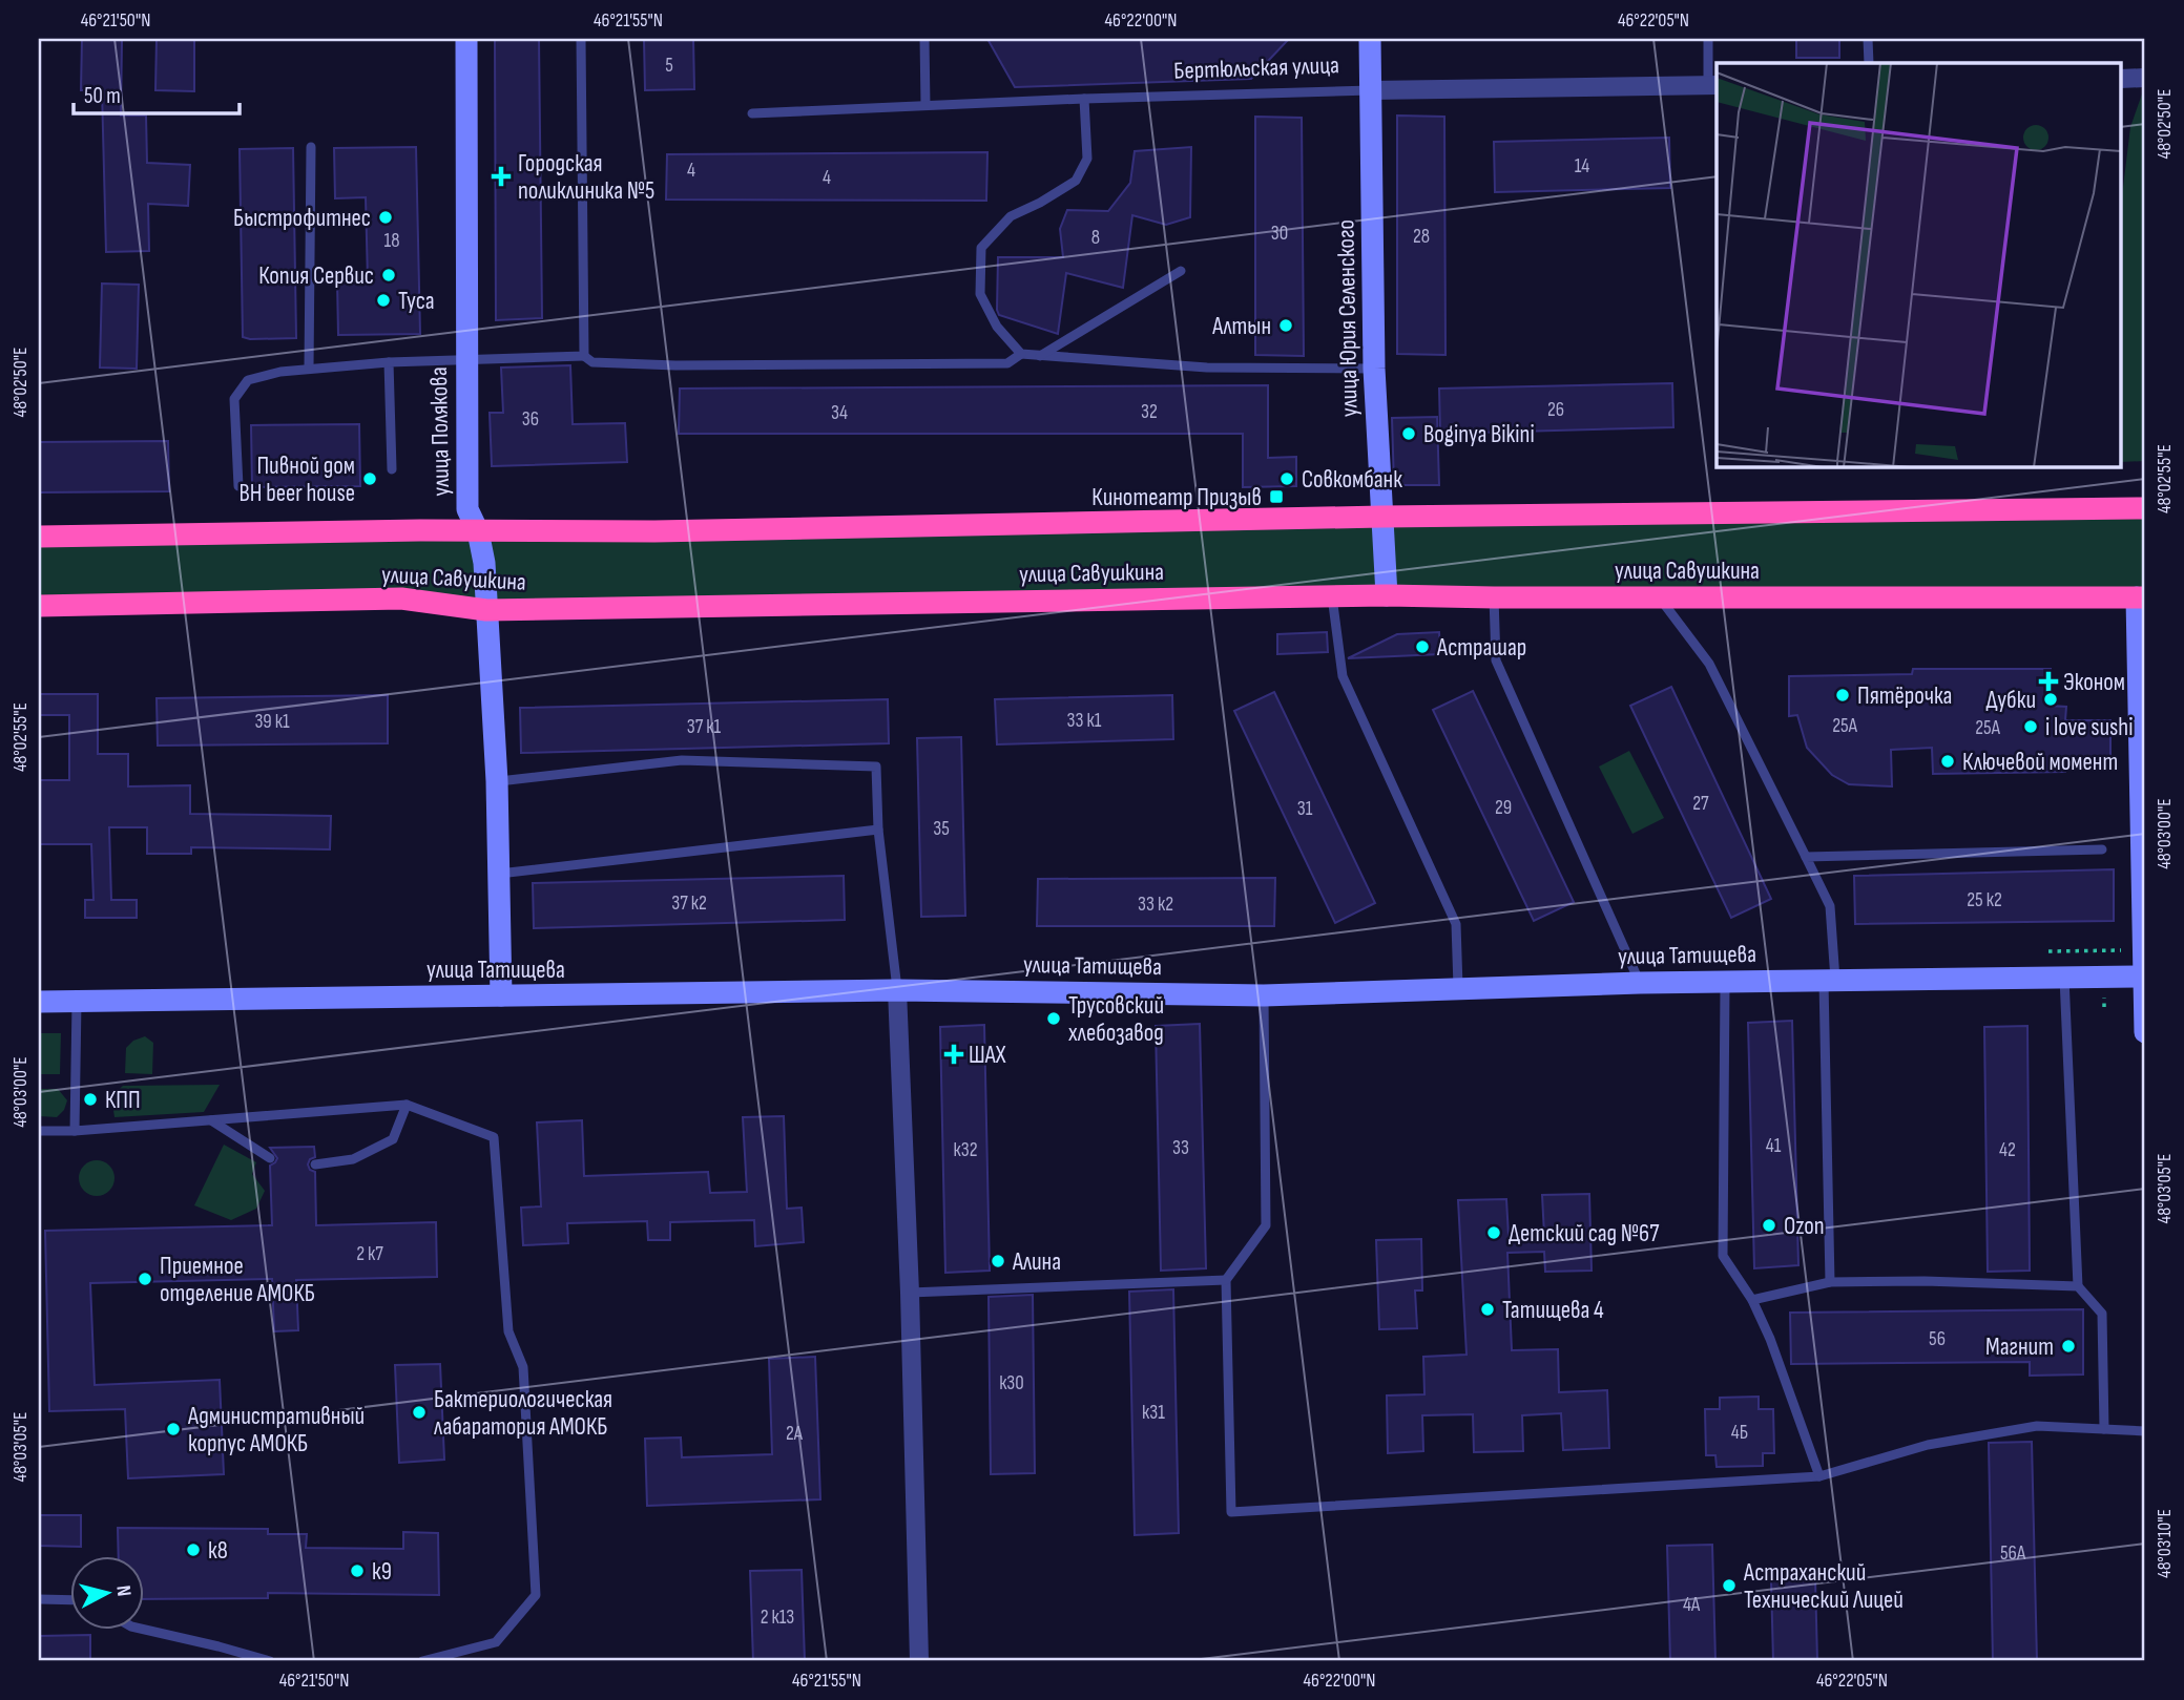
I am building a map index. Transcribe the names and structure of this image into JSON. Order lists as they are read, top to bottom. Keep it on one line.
{"streets":{"highway":["улица Савушкина"],"main road":["улица Юрия Селенского","улица Полякова","улица Татищева"],"street":["Бертюльская улица"]},"crossings":[["Бертюльская улица","улица Юрия Селенского"],["улица Юрия Селенского","улица Савушкина"],["улица Полякова","улица Савушкина"],["улица Полякова","улица Татищева"]],"places":{"health":["Городская поликлиника №5","Эконом","ШАХ"],"other":["Быстрофитнес","Копия Сервис","Туса","Алтын","Boginya Bikini","Пивной дом BH beer house","Совкомбанк","Астрашар","Пятёрочка","Дубки","i love sushi","Ключевой момент","Трусовский хлебозавод","КПП","Ozon","Детский сад №67","Алина","Приемное отделение АМОКБ","Татищева 4","Магнит","Бактериологическая лабаратория АМОКБ","Административный корпус АМОКБ","к8","к9","Астраханский Технический Лицей"],"transit":["Кинотеатр Призыв"]},"house_numbers":["5","14","4","4","30","28","8","18","26","32","34","36","33 к1","39 к1","25А","37 к1","25А","27","29","31","35","25 к2","37 к2","33 к2","41","33","к32","42","2 к7","56","к30","к31","4Б","2А","56А","4А","2 к13"],"scale_bar":"50 m","north":"right","coordinates":["46°21'50\"N","46°21'55\"N","46°22'00\"N","46°22'05\"N","48°02'50\"E","48°02'55\"E","48°03'00\"E","48°03'05\"E","48°03'10\"E"]}
